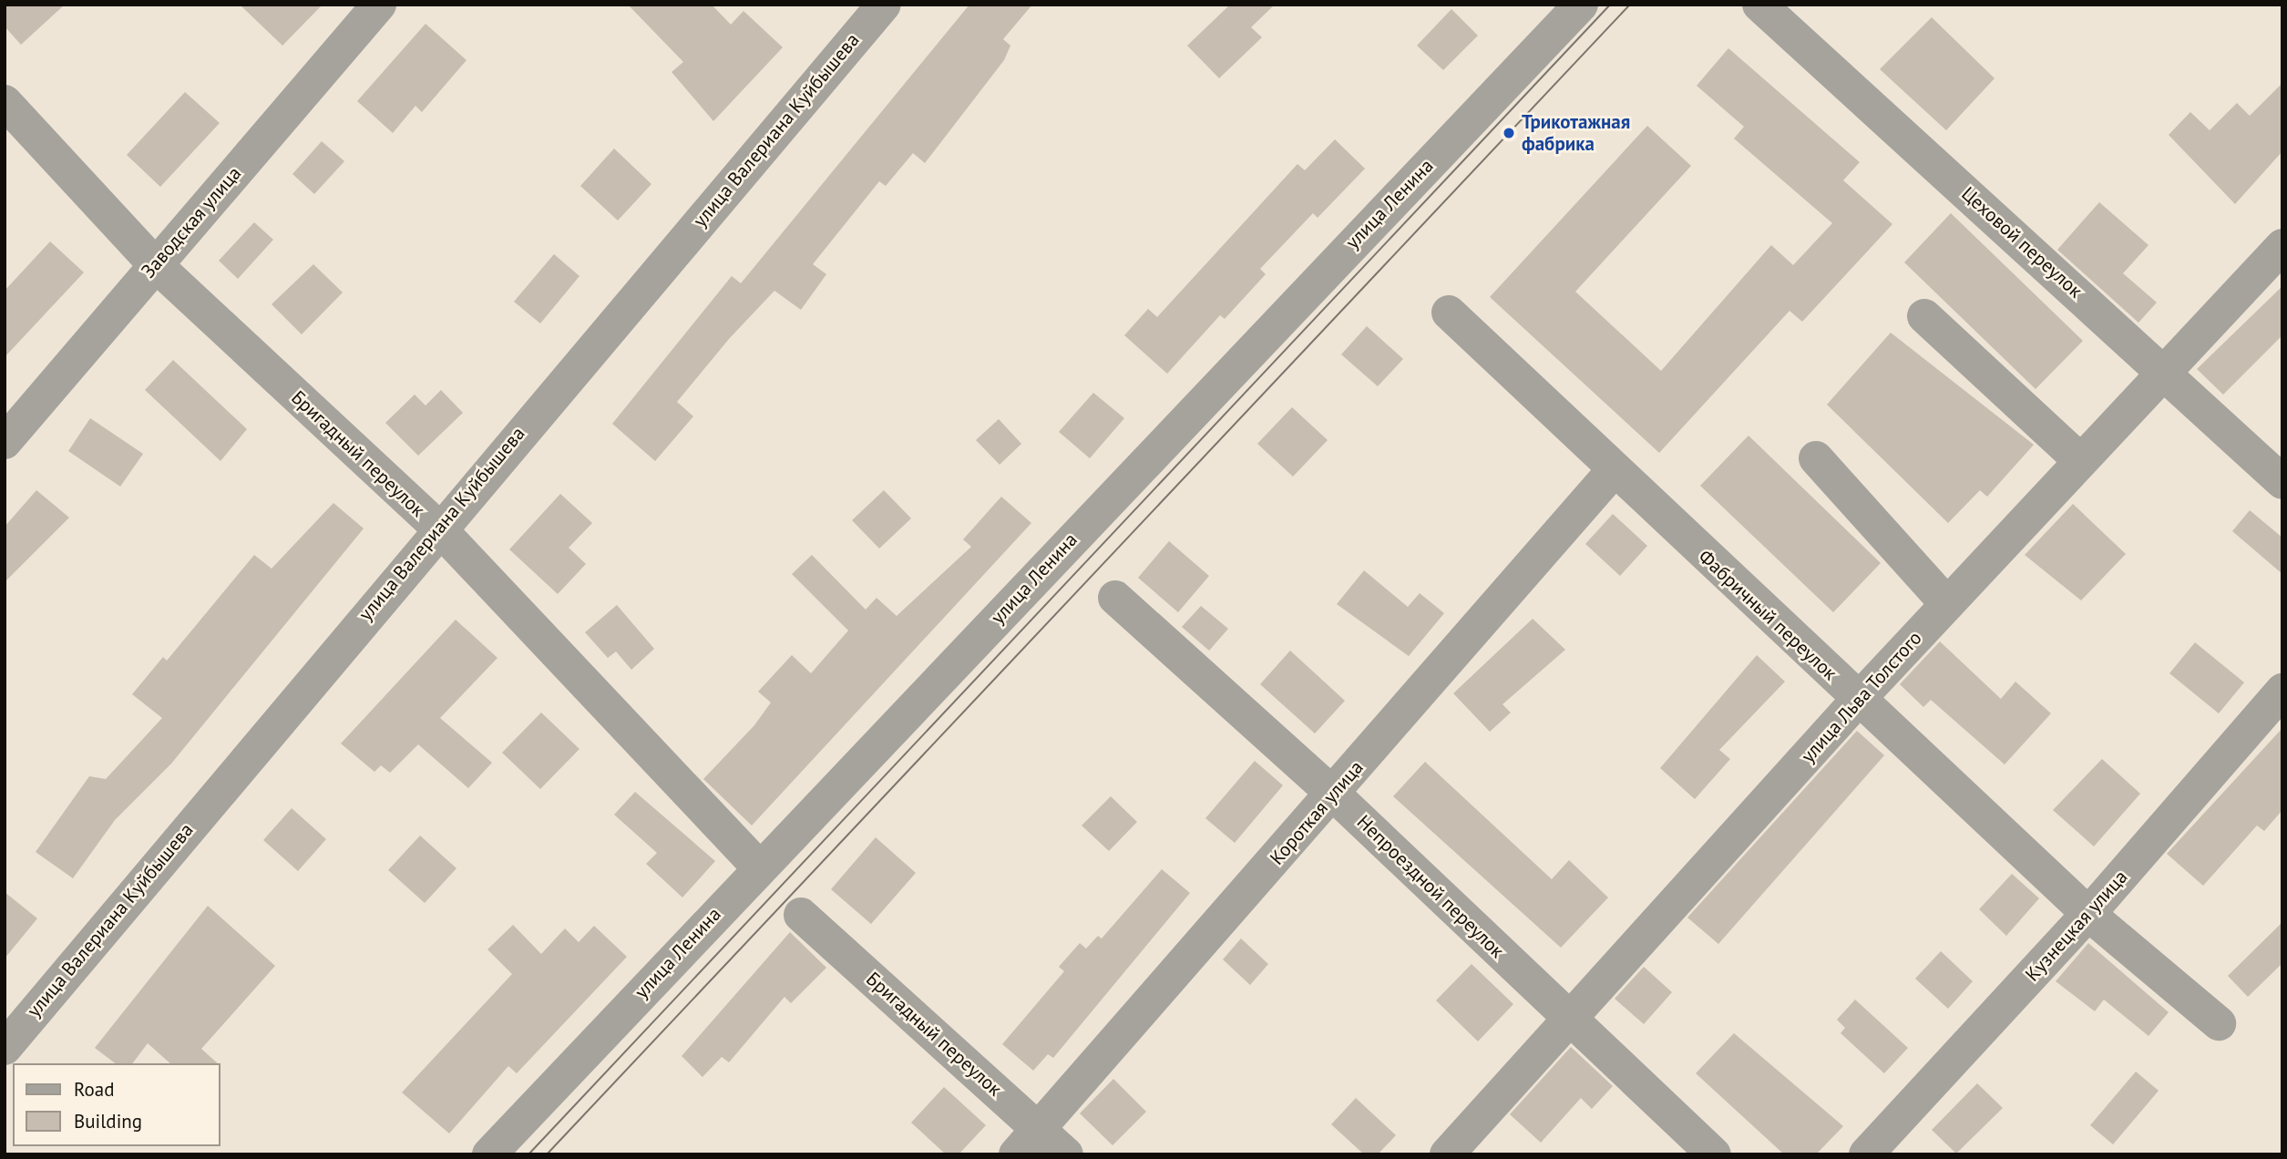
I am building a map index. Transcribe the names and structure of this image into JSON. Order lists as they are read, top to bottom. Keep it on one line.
{"streets":{"street":["улица Валериана Куйбышева","улица Ленина","Заводская улица","Цеховой переулок","Бригадный переулок","Фабричный переулок","улица Льва Толстого","Короткая улица","Непроездной переулок","Кузнецкая улица"]},"crossings":[["улица Валериана Куйбышева","Бригадный переулок"],["улица Ленина","Бригадный переулок"],["Заводская улица","Бригадный переулок"],["Цеховой переулок","улица Льва Толстого"],["Бригадный переулок","Короткая улица"],["Фабричный переулок","улица Льва Толстого"],["Фабричный переулок","Короткая улица"],["Фабричный переулок","Кузнецкая улица"],["улица Льва Толстого","Непроездной переулок"],["Короткая улица","Непроездной переулок"]],"places":["Трикотажная фабрика"],"legend":["Road","Building"]}
